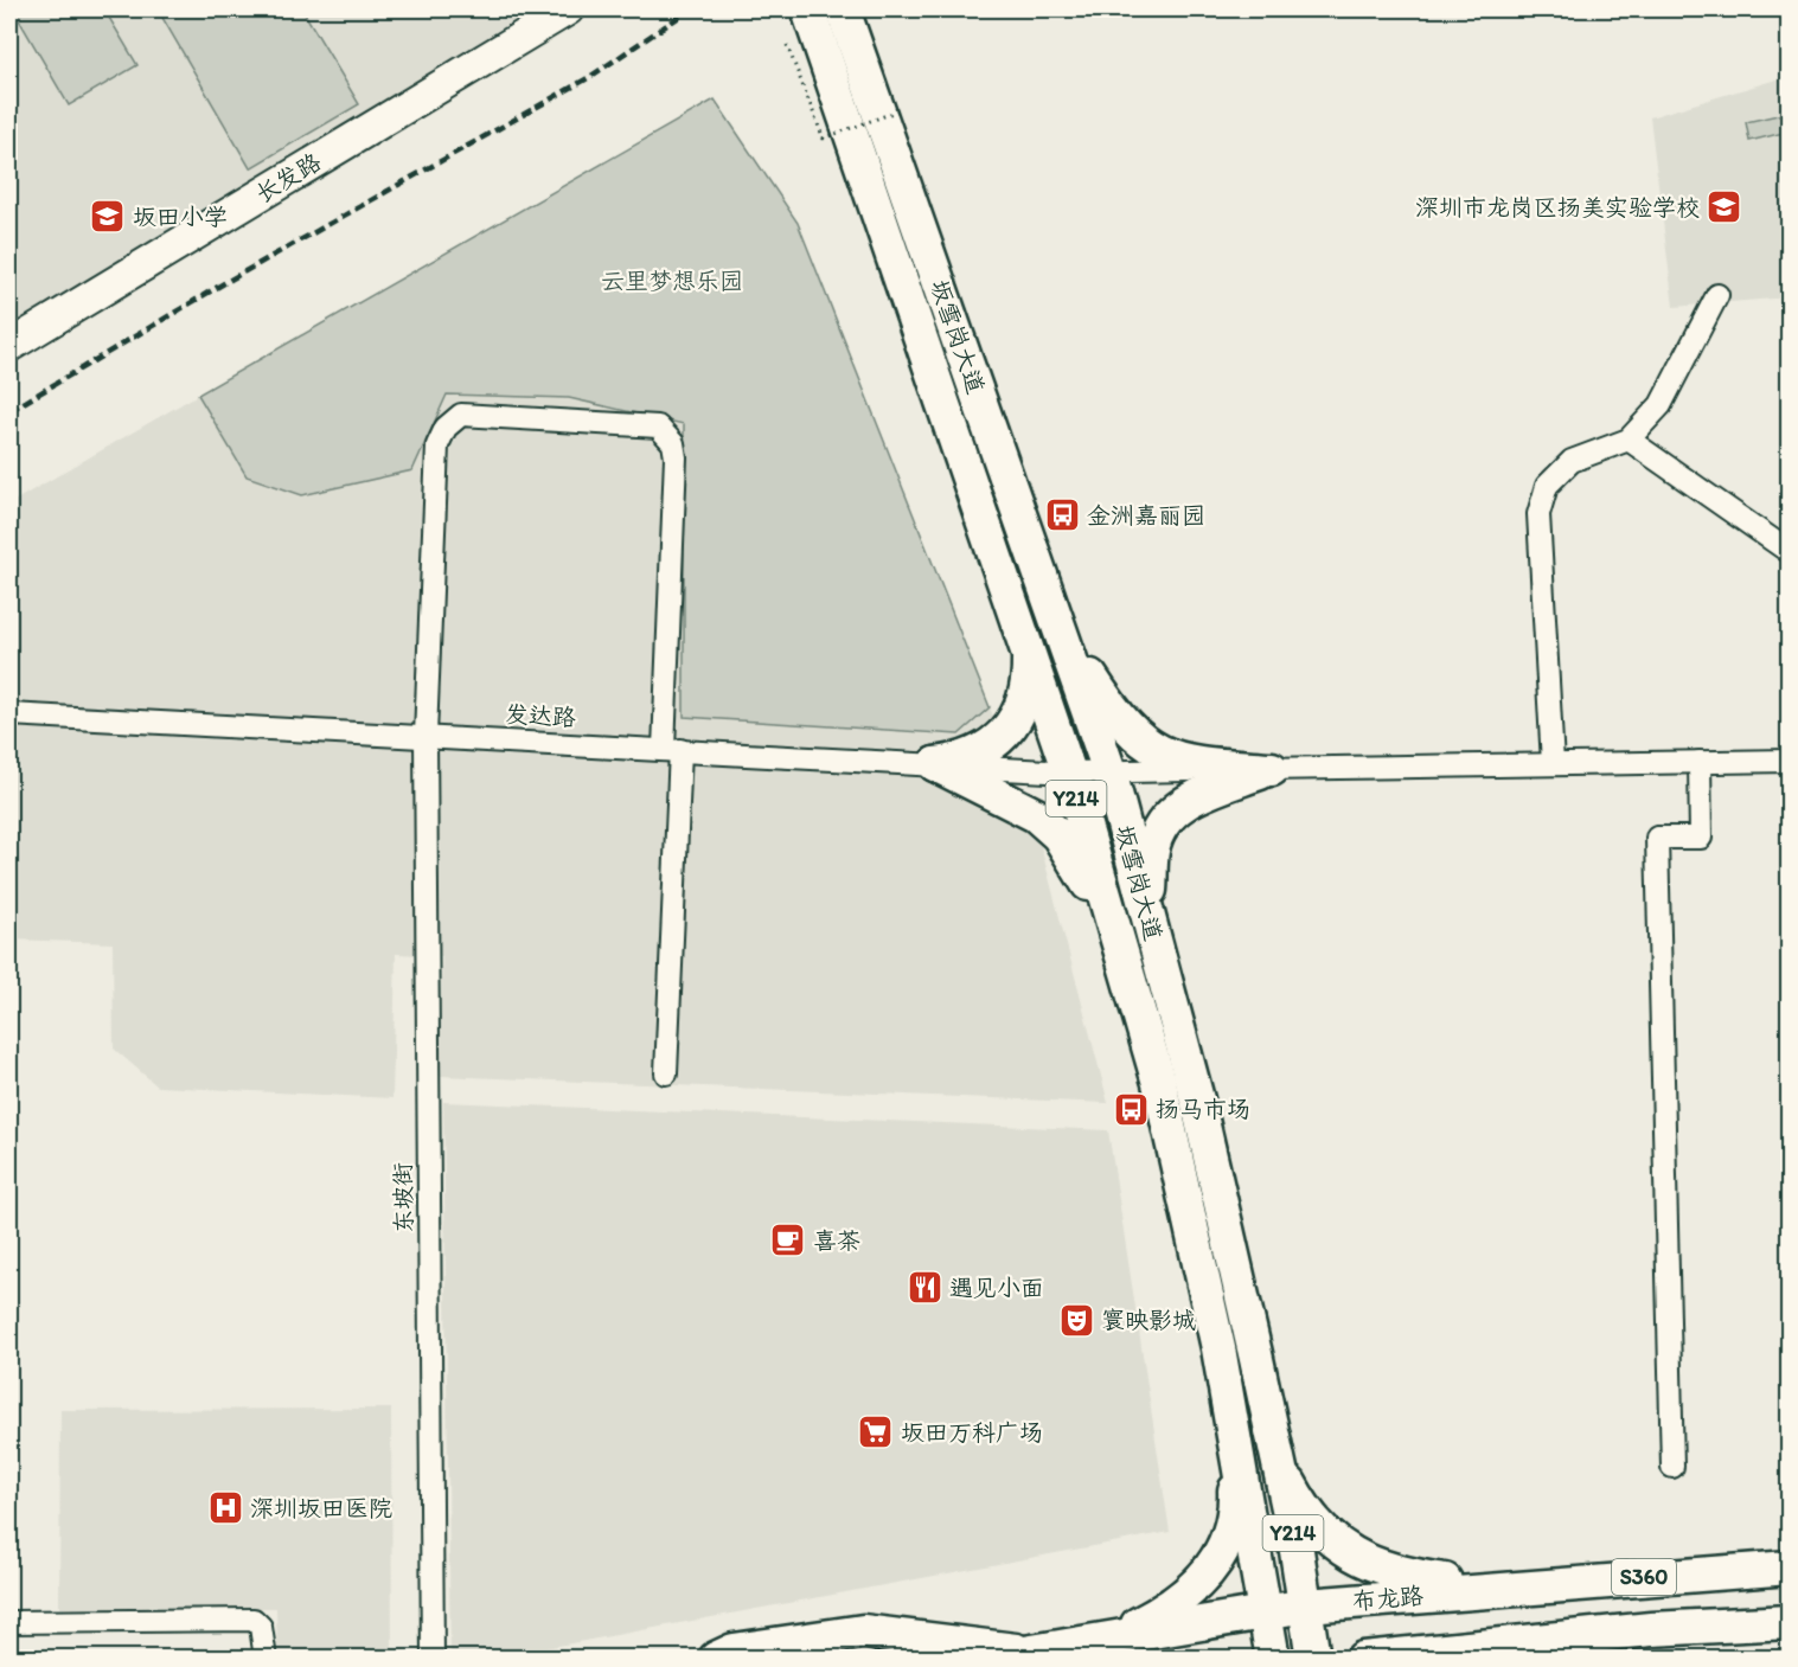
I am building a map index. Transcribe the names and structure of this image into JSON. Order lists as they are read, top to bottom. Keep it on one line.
{"streets":{"main road":["坂雪岗大道","Y214","S360","布龙路"],"street":["长发路","发达路","东坡街"]},"crossings":[["坂雪岗大道","发达路"],["坂雪岗大道","布龙路"],["发达路","东坡街"]],"parks":["云里梦想乐园"],"places":{"school or university":["深圳市龙岗区扬美实验学校","坂田小学"],"bus stop":["金洲嘉丽园","扬马市场"],"cafe":["喜茶"],"restaurant":["遇见小面"],"theatre":["寰映影城"],"supermarket":["坂田万科广场"],"hospital":["深圳坂田医院"]}}
